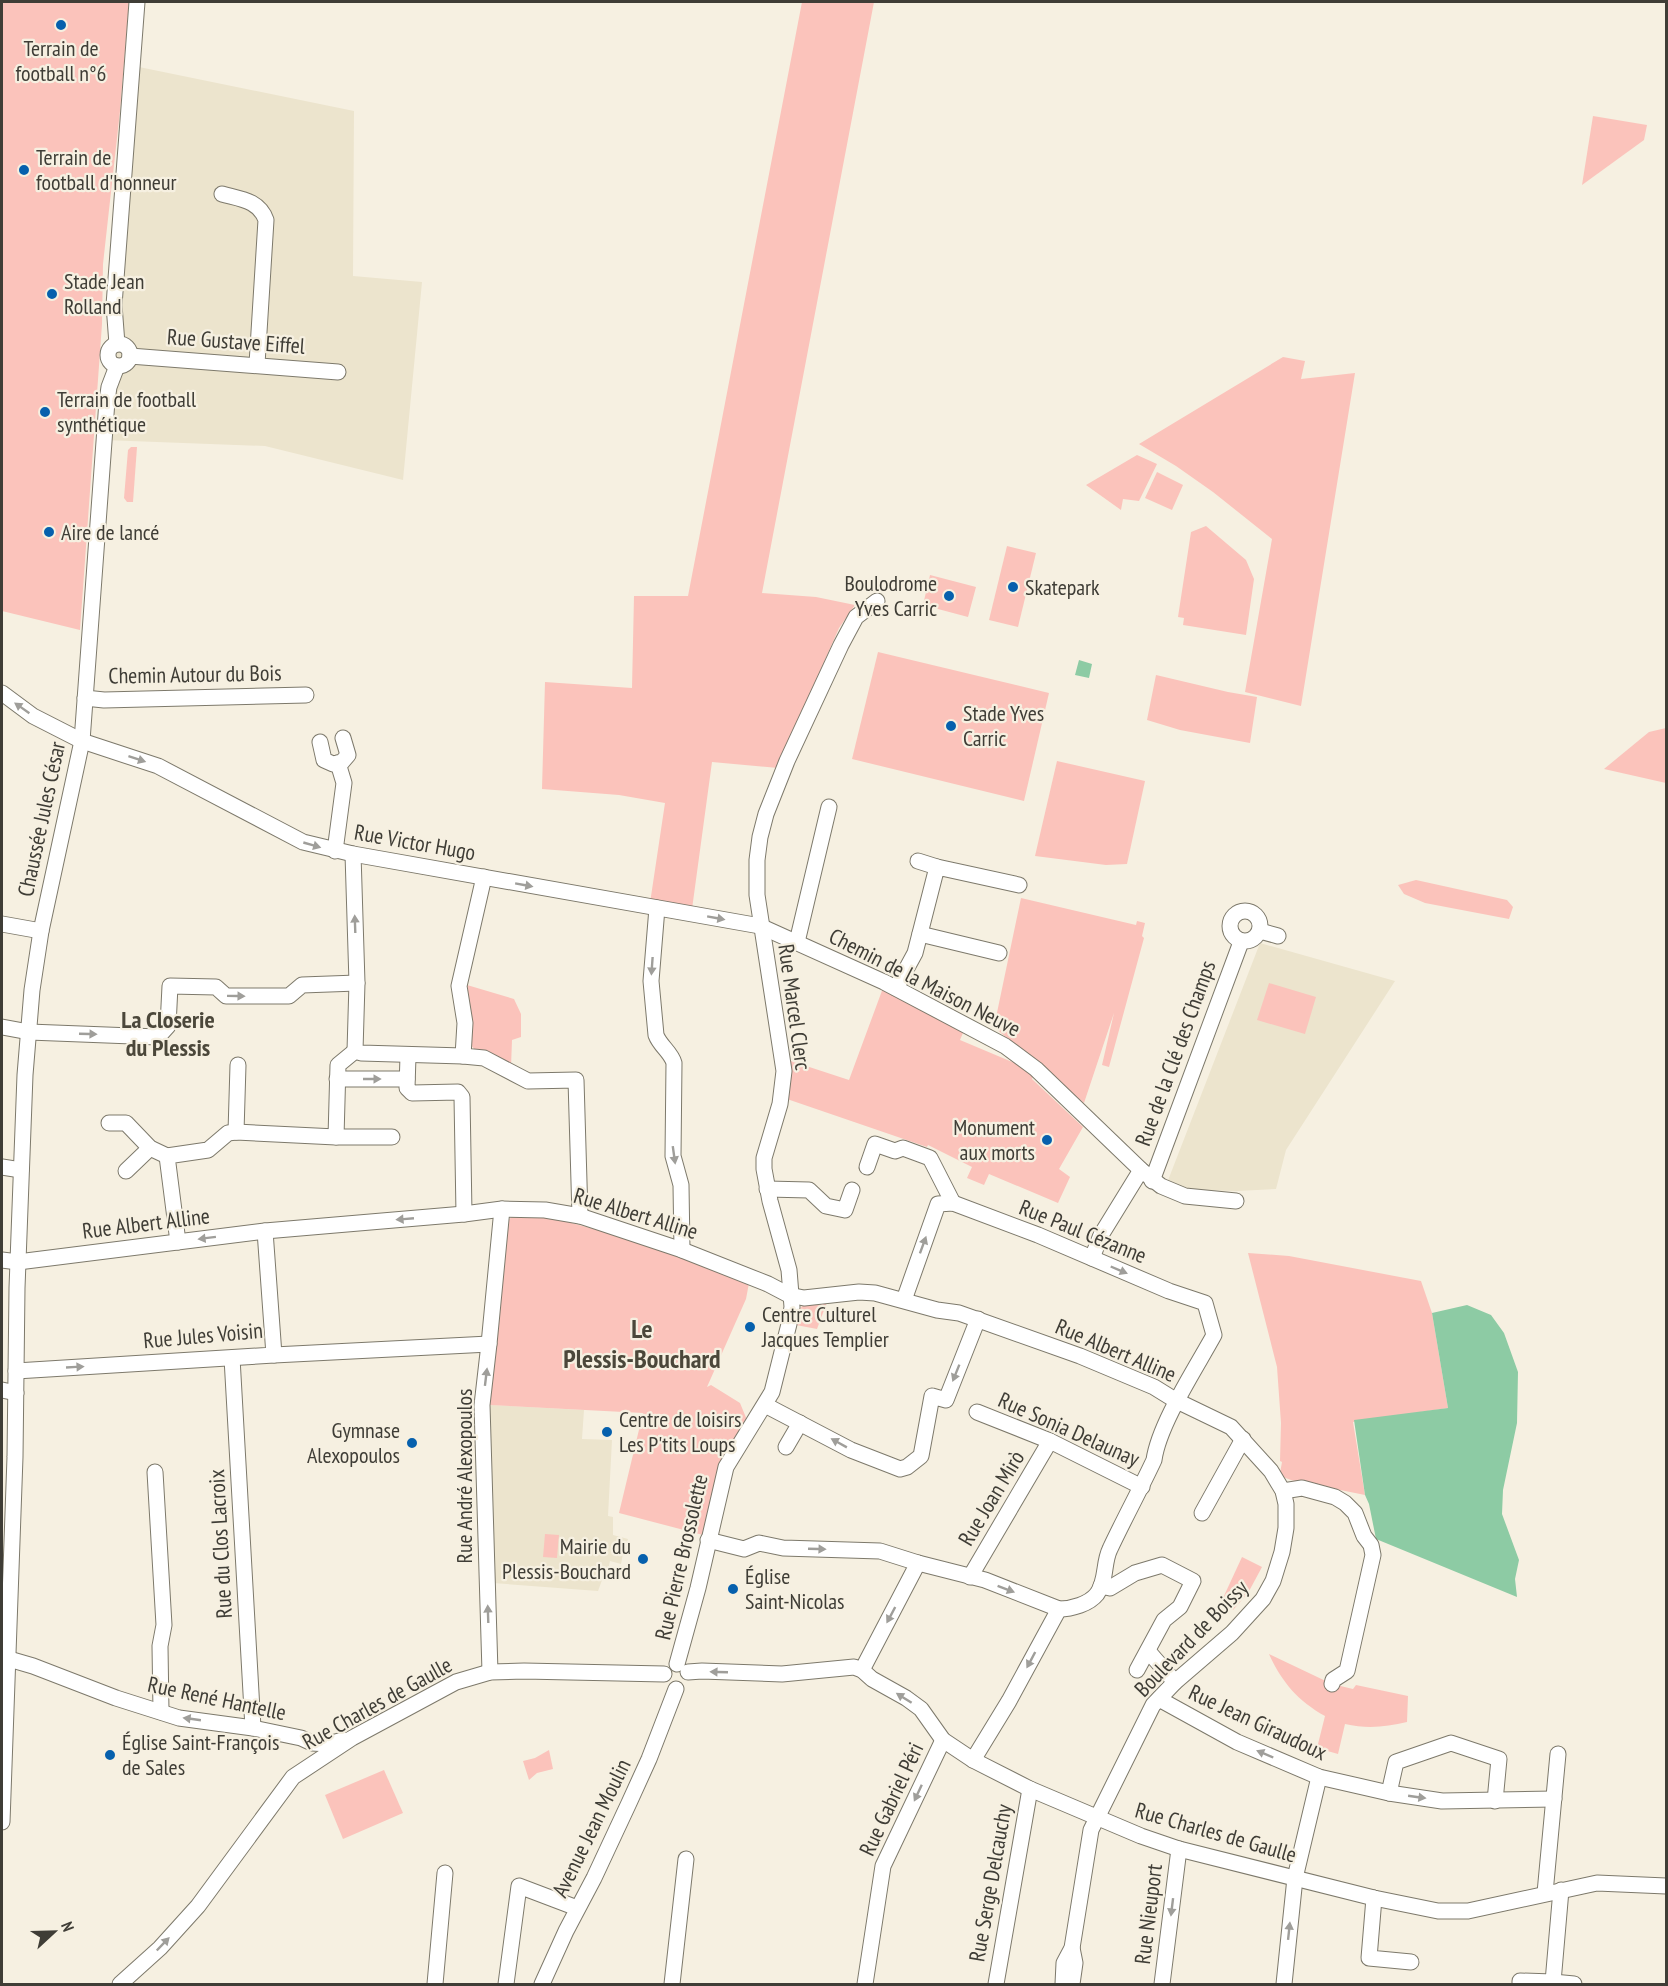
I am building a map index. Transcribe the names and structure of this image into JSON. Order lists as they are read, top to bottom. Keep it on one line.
{"streets":{"street":["Rue Gustave Eiffel","Chemin Autour du Bois","Chaussée Jules César","Rue Victor Hugo","Chemin de la Maison Neuve","Rue Marcel Clerc","Rue de la Clé des Champs","Rue Albert Alline","Rue Paul Cézanne","Rue Jules Voisin","Rue Sonia Delaunay","Rue André Alexopoulos","Rue Joan Mirò","Rue du Clos Lacroix","Rue Pierre Brossolette","Boulevard de Boissy","Rue René Hantelle","Rue Charles de Gaulle","Rue Jean Giraudoux","Rue Gabriel Péri","Avenue Jean Moulin","Rue Serge Delcauchy","Rue Nieuport"]},"crossings":[["Rue Gustave Eiffel","Chaussée Jules César"],["Chemin Autour du Bois","Chaussée Jules César"],["Chaussée Jules César","Rue Victor Hugo"],["Chaussée Jules César","Rue Albert Alline"],["Chaussée Jules César","Rue Jules Voisin"],["Chaussée Jules César","Rue René Hantelle"],["Rue Victor Hugo","Chemin de la Maison Neuve"],["Rue Victor Hugo","Rue Marcel Clerc"],["Chemin de la Maison Neuve","Rue Marcel Clerc"],["Chemin de la Maison Neuve","Rue de la Clé des Champs"],["Rue Marcel Clerc","Rue Albert Alline"],["Rue Marcel Clerc","Rue Pierre Brossolette"],["Rue de la Clé des Champs","Rue Paul Cézanne"],["Rue Albert Alline","Rue Paul Cézanne"],["Rue Albert Alline","Rue Jules Voisin"],["Rue Albert Alline","Rue André Alexopoulos"],["Rue Albert Alline","Rue Pierre Brossolette"],["Rue Albert Alline","Boulevard de Boissy"],["Rue Paul Cézanne","Boulevard de Boissy"],["Rue Jules Voisin","Rue du Clos Lacroix"],["Rue Sonia Delaunay","Rue Joan Mirò"],["Rue André Alexopoulos","Rue Charles de Gaulle"],["Rue du Clos Lacroix","Rue René Hantelle"],["Rue Pierre Brossolette","Rue Charles de Gaulle"],["Rue Pierre Brossolette","Avenue Jean Moulin"],["Boulevard de Boissy","Rue Charles de Gaulle"],["Boulevard de Boissy","Rue Jean Giraudoux"],["Rue René Hantelle","Rue Charles de Gaulle"],["Rue Charles de Gaulle","Rue Gabriel Péri"],["Rue Charles de Gaulle","Avenue Jean Moulin"],["Rue Charles de Gaulle","Rue Serge Delcauchy"],["Rue Charles de Gaulle","Rue Nieuport"]],"one_way":["Rue Jules Voisin","Rue André Alexopoulos","Rue Gabriel Péri"],"districts":["La Closerie du Plessis","Le Plessis-Bouchard"],"places":["Terrain de football n°6","Terrain de football d'honneur","Stade Jean Rolland","Terrain de football synthétique","Aire de lancé","Skatepark","Boulodrome Yves Carric","Stade Yves Carric","Monument aux morts","Centre Culturel Jacques Templier","Centre de loisirs Les P'tits Loups","Gymnase Alexopoulos","Mairie du Plessis-Bouchard","Église Saint-Nicolas","Église Saint-François de Sales"],"north":"right"}
